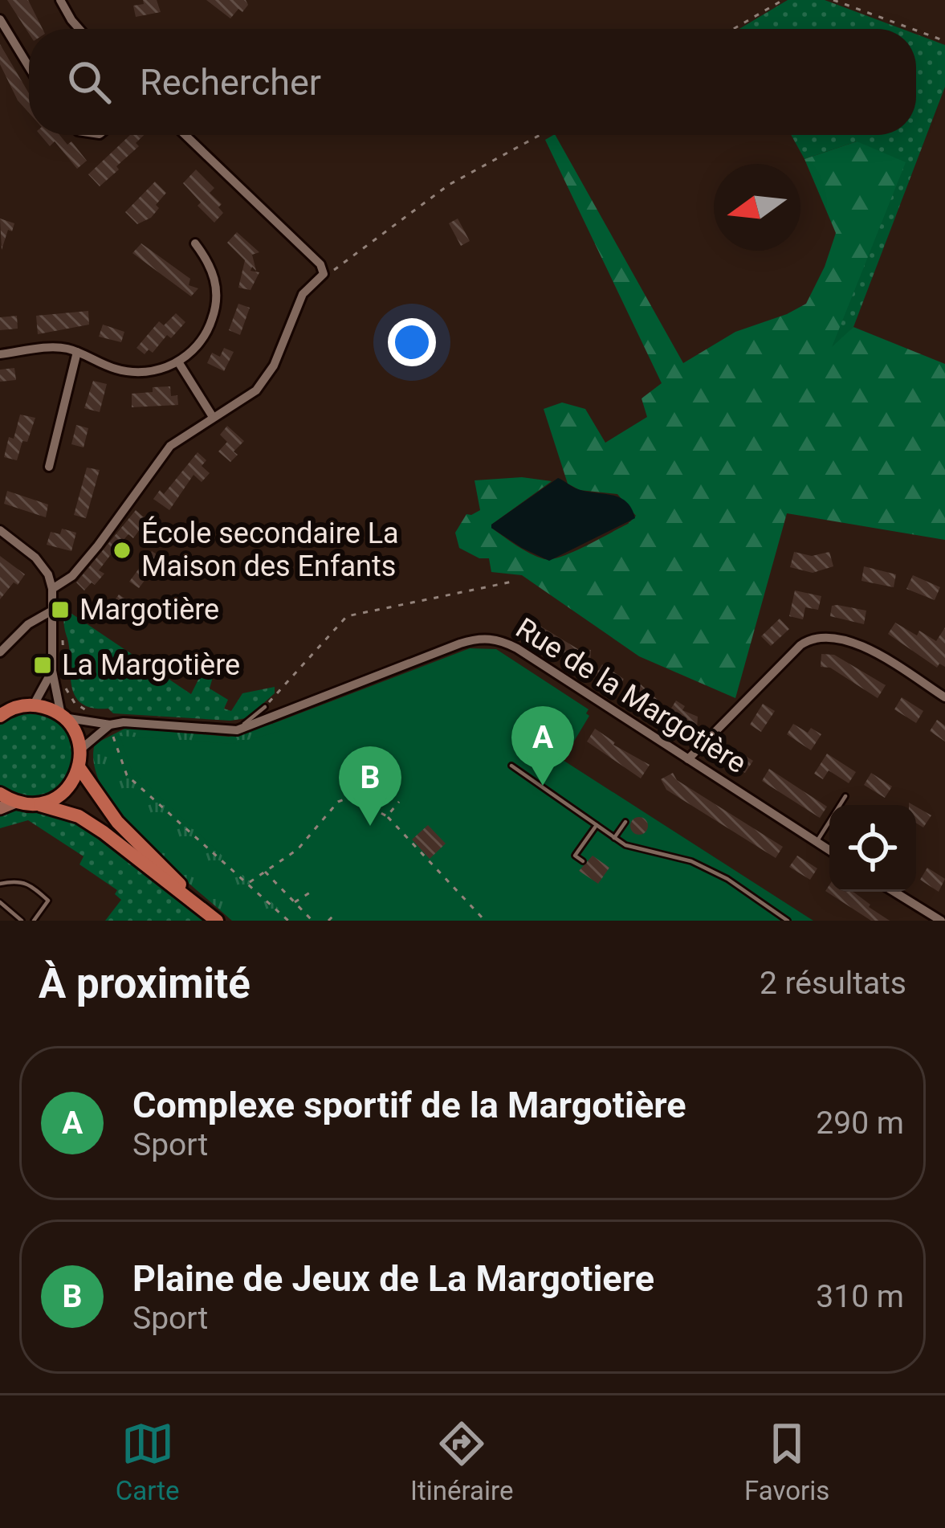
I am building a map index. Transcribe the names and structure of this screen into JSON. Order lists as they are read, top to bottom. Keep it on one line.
{"streets":{"street":["Rue de la Margotière"]},"places":{"other":["École secondaire La Maison des Enfants"],"transit":["Margotière","La Margotière"]},"north":"left","page":{"search":"Rechercher","pins":["A","B"],"heading":["À proximité","2 résultats"],"list":[{"mark":"A","name":"Complexe sportif de la Margotière","note":"Sport","value":"290 m"},{"mark":"B","name":"Plaine de Jeux de La Margotiere","note":"Sport","value":"310 m"}],"nav":["Carte","Itinéraire","Favoris"]}}
